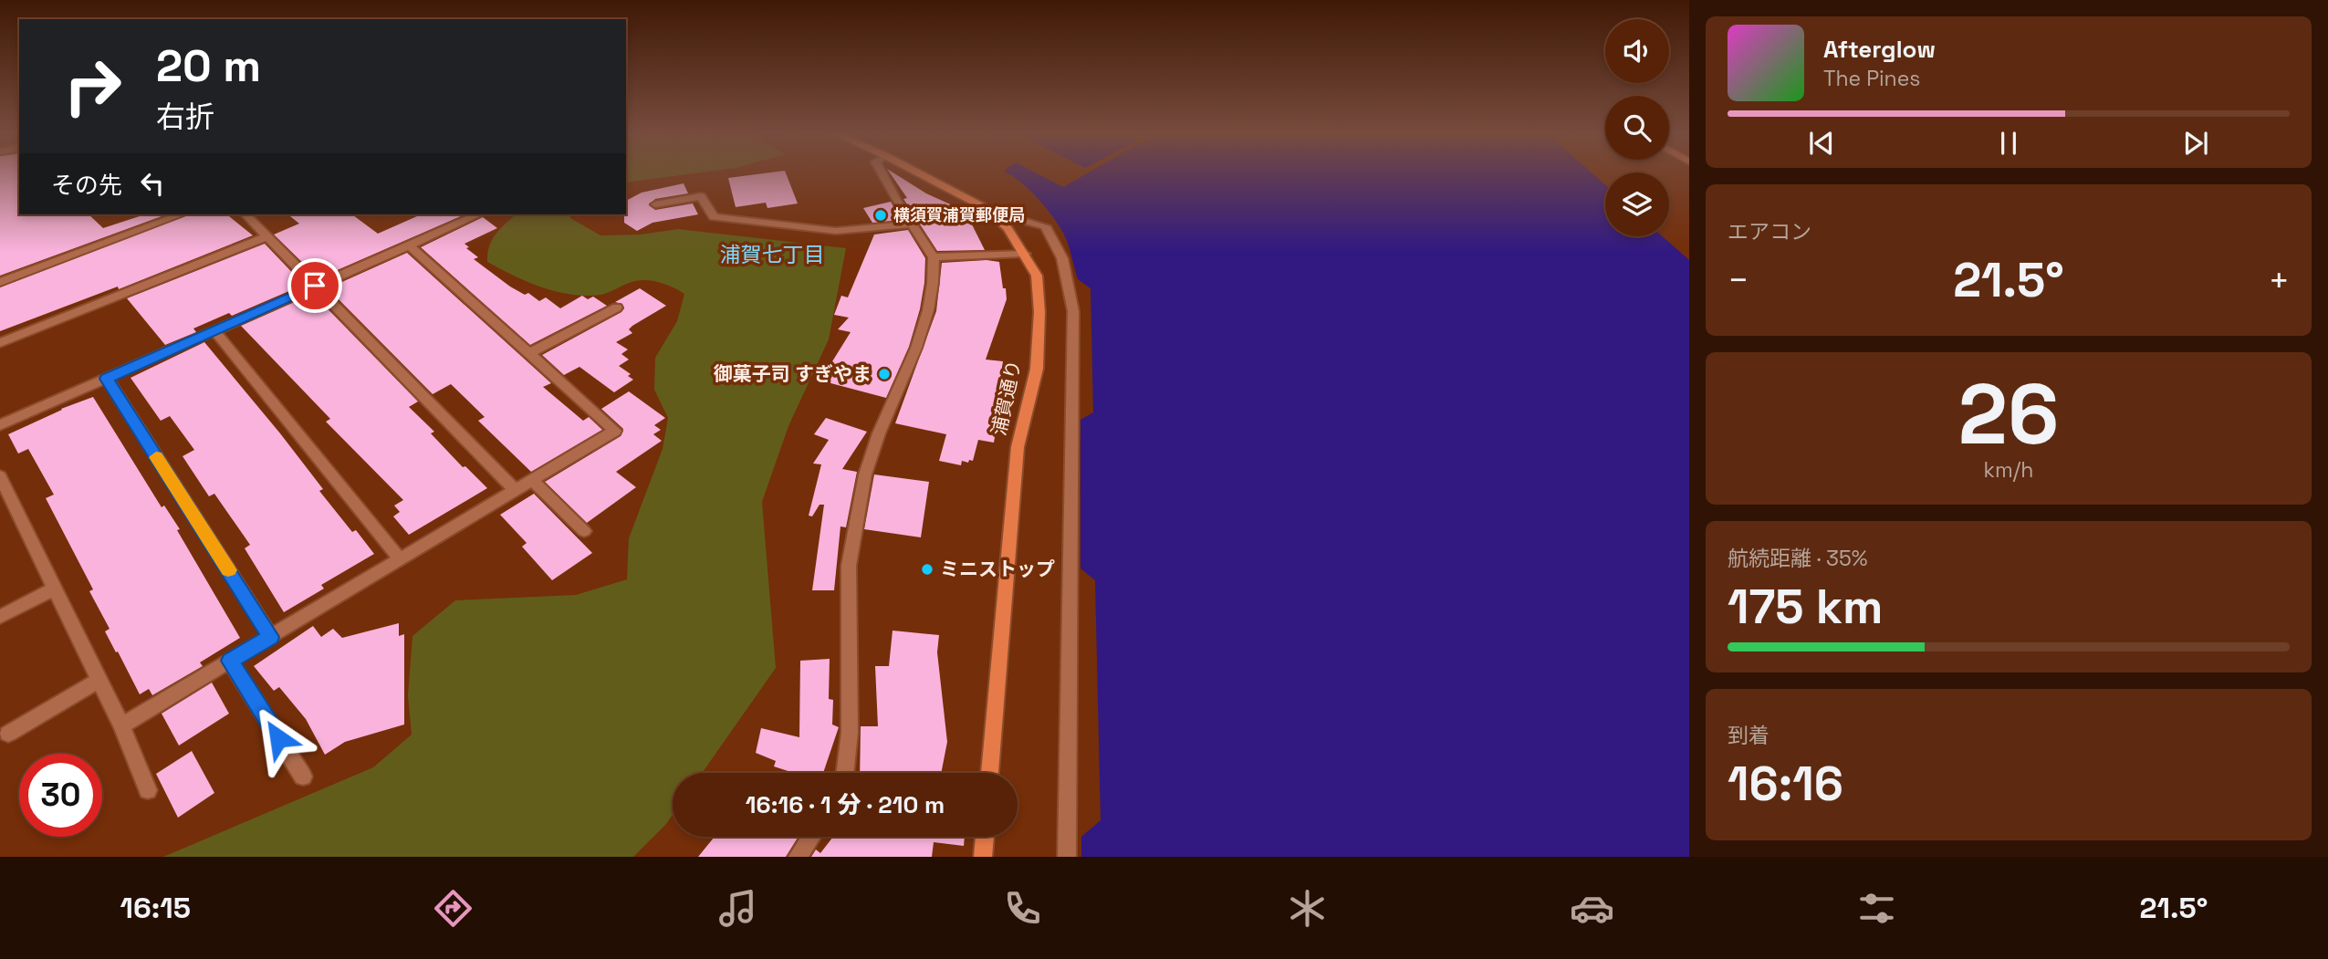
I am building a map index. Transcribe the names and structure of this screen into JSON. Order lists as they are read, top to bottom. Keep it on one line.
{"streets":{"main road":["浦賀通り"]},"districts":["浦賀七丁目"],"places":["横須賀浦賀郵便局","御菓子司 すぎやま","ミニストップ"],"page":{"turn":["20 m","右折"],"song":["Afterglow","The Pines"],"then":"その先","tile":["エアコン",["26","km/h"],["航続距離 · 35%","175 km"],["到着","16:16"]],"heat":["−","21.5°","+"],"limit":"30","trip":"16:16 · 1 分 · 210 m","tabs":["16:15","21.5°"]}}
